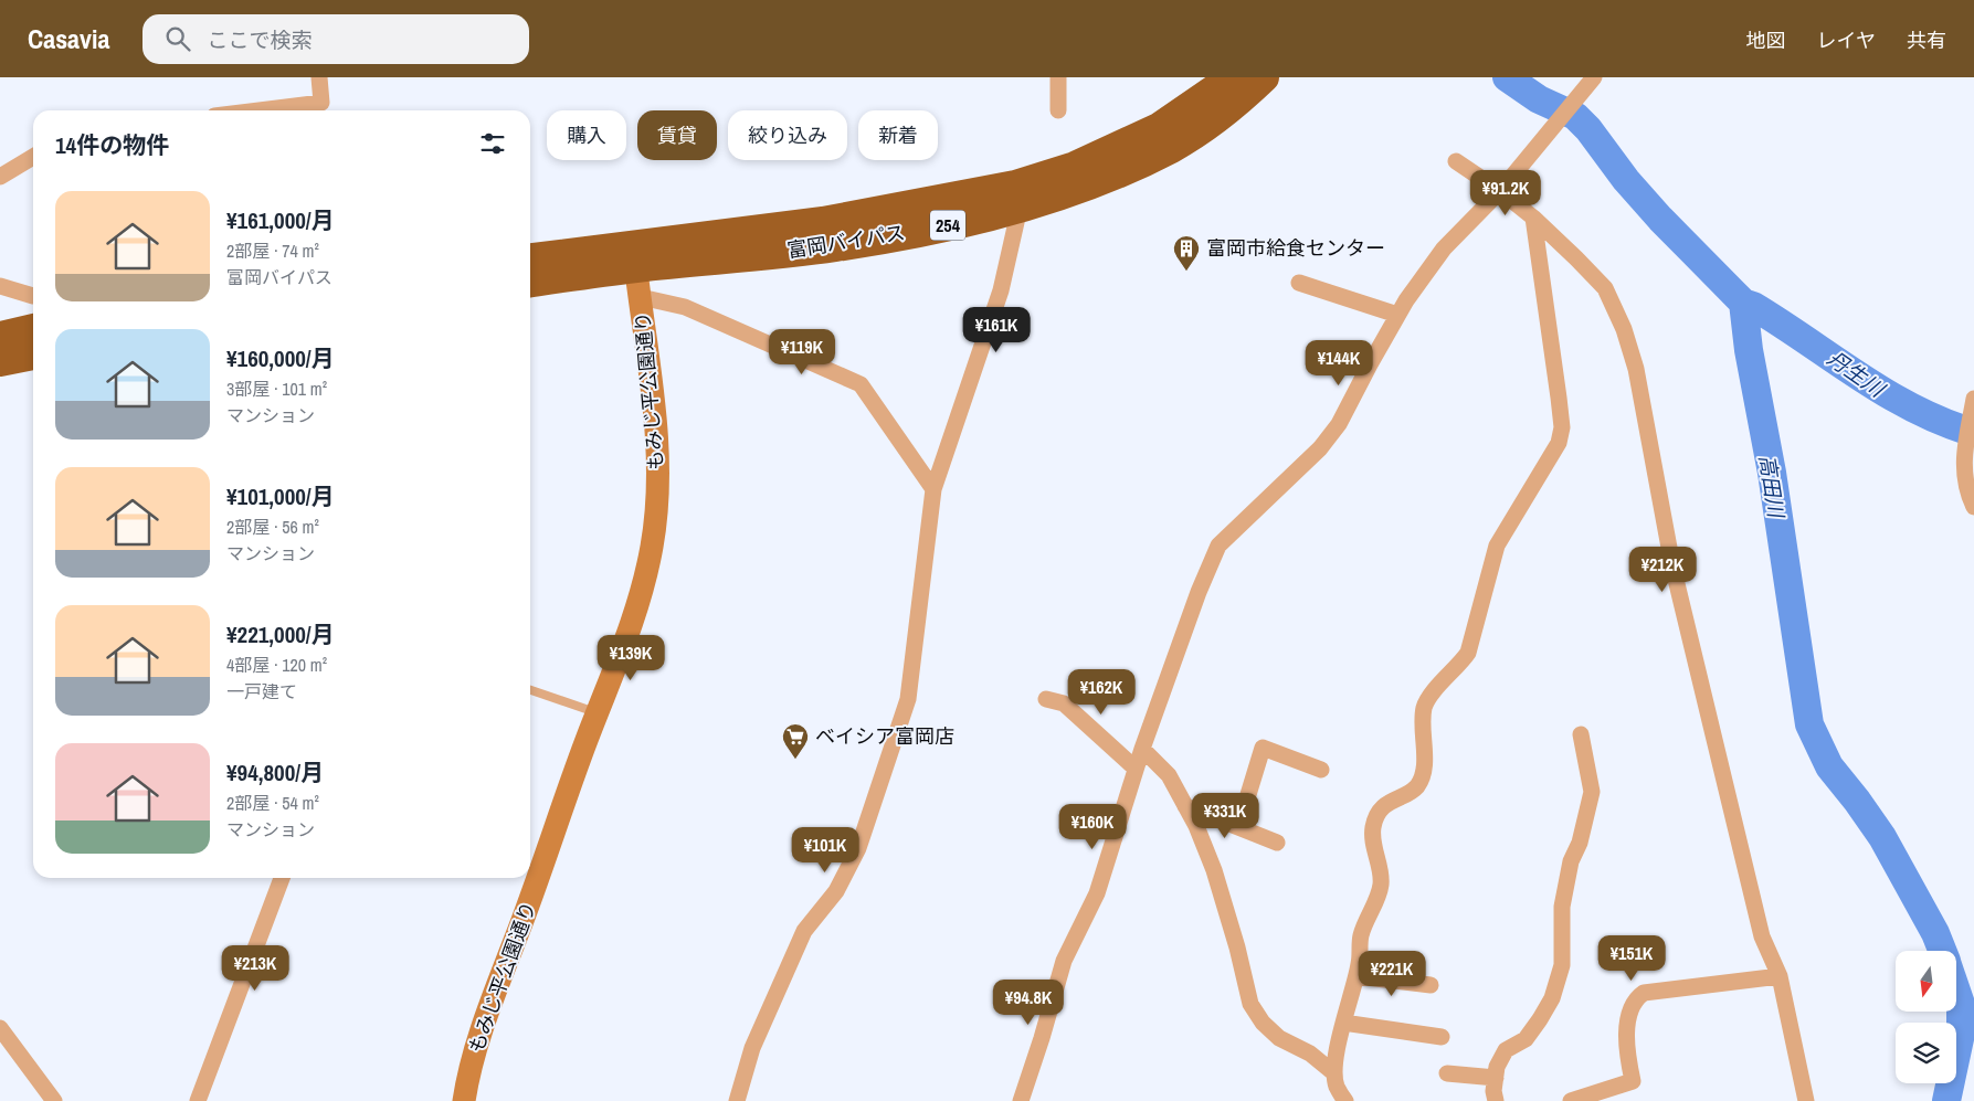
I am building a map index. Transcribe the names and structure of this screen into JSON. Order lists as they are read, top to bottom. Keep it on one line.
{"streets":{"highway":["254","富岡バイパス"],"street":["もみじ平公園通り"]},"crossings":[["富岡バイパス","もみじ平公園通り"]],"water":["丹生川","高田川"],"places":{"building":["富岡市給食センター"],"supermarket":["ベイシア富岡店"]},"north":"bottom","page":{"header":"Casavia","search":"ここで検索","nav":["地図","レイヤ","共有"],"chip":["購入","賃貸","絞り込み","新着"],"heading":"14件の物件","price":["¥91.2K","¥161K","¥119K","¥144K","¥212K","¥139K","¥162K","¥331K","¥160K","¥101K","¥151K","¥213K","¥221K","¥94.8K"],"list":[{"name":"¥161,000/月","note":"2部屋 · 74 m² · 富岡バイパス"},{"name":"¥160,000/月","note":"3部屋 · 101 m² · マンション"},{"name":"¥101,000/月","note":"2部屋 · 56 m² · マンション"},{"name":"¥221,000/月","note":"4部屋 · 120 m² · 一戸建て"},{"name":"¥94,800/月","note":"2部屋 · 54 m² · マンション"}]}}
